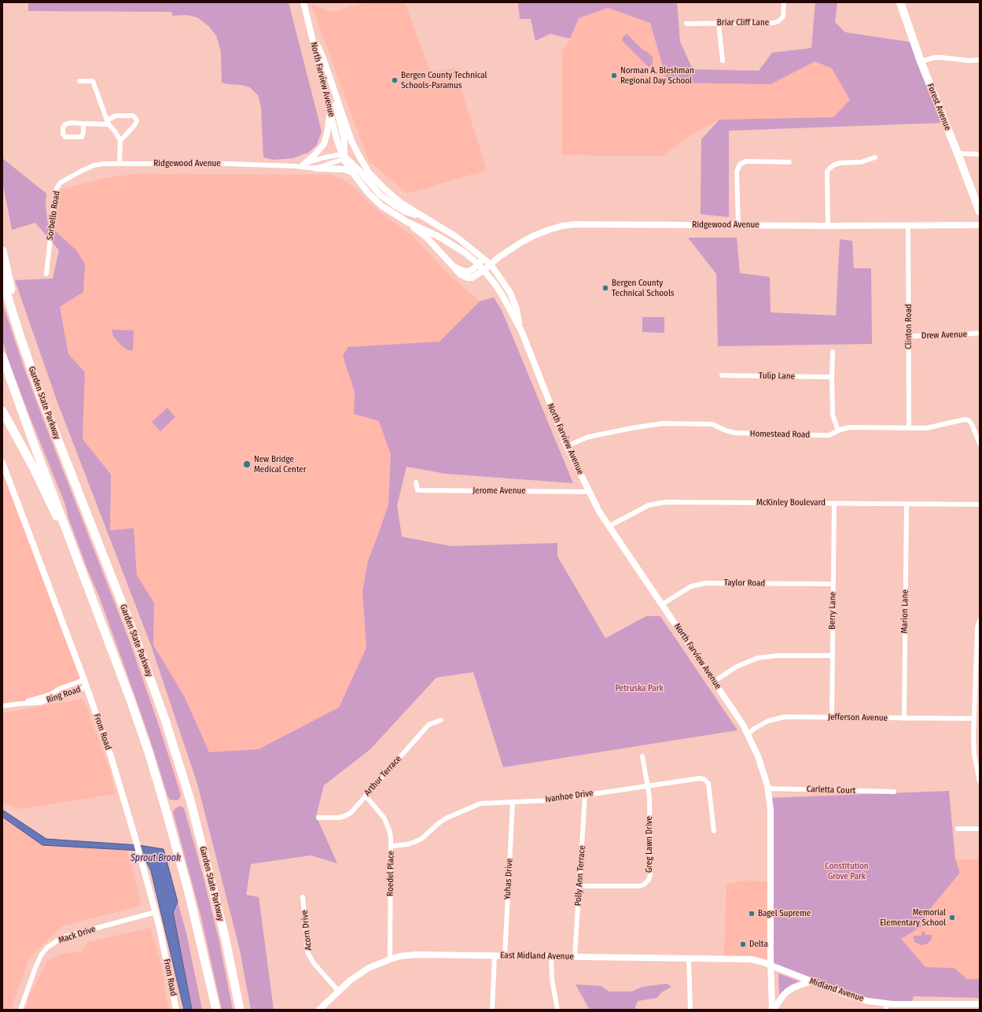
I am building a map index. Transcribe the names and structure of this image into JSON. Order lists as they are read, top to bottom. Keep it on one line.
{"streets":{"highway":["Garden State Parkway"],"main road":["Forest Avenue"],"street":["Briar Cliff Lane","North Farview Avenue","Ridgewood Avenue","Sorbello Road","Clinton Road","Drew Avenue","Tulip Lane","Homestead Road","Jerome Avenue","McKinley Boulevard","Taylor Road","Berry Lane","Marion Lane","Ring Road","Jefferson Avenue","From Road","Arthur Terrace","Carletta Court","Ivanhoe Drive","Greg Lawn Drive","Roedel Place","Polly Ann Terrace","Yuhas Drive","Acorn Drive","Mack Drive","East Midland Avenue","Midland Avenue"]},"crossings":[["North Farview Avenue","Ridgewood Avenue"],["North Farview Avenue","Homestead Road"],["North Farview Avenue","Jerome Avenue"],["North Farview Avenue","McKinley Boulevard"],["North Farview Avenue","Taylor Road"],["North Farview Avenue","Jefferson Avenue"],["North Farview Avenue","Carletta Court"],["North Farview Avenue","East Midland Avenue"],["North Farview Avenue","Midland Avenue"],["Ridgewood Avenue","Sorbello Road"],["Ridgewood Avenue","Clinton Road"],["Clinton Road","Drew Avenue"],["Clinton Road","Homestead Road"],["McKinley Boulevard","Berry Lane"],["McKinley Boulevard","Marion Lane"],["Taylor Road","Berry Lane"],["Berry Lane","Jefferson Avenue"],["Marion Lane","Jefferson Avenue"],["Ring Road","From Road"],["From Road","Mack Drive"],["Arthur Terrace","Roedel Place"],["Ivanhoe Drive","Greg Lawn Drive"],["Ivanhoe Drive","Roedel Place"],["Ivanhoe Drive","Polly Ann Terrace"],["Ivanhoe Drive","Yuhas Drive"],["Greg Lawn Drive","Polly Ann Terrace"],["Roedel Place","East Midland Avenue"],["Polly Ann Terrace","East Midland Avenue"],["Yuhas Drive","East Midland Avenue"],["Acorn Drive","East Midland Avenue"],["East Midland Avenue","Midland Avenue"]],"water":["Sprout Brook"],"parks":["Petruska Park","Constitution Grove Park"],"places":["Norman A. Bleshman Regional Day School","Bergen County Technical Schools-Paramus","Bergen County Technical Schools","New Bridge Medical Center","Bagel Supreme","Memorial Elementary School","Delta"]}
